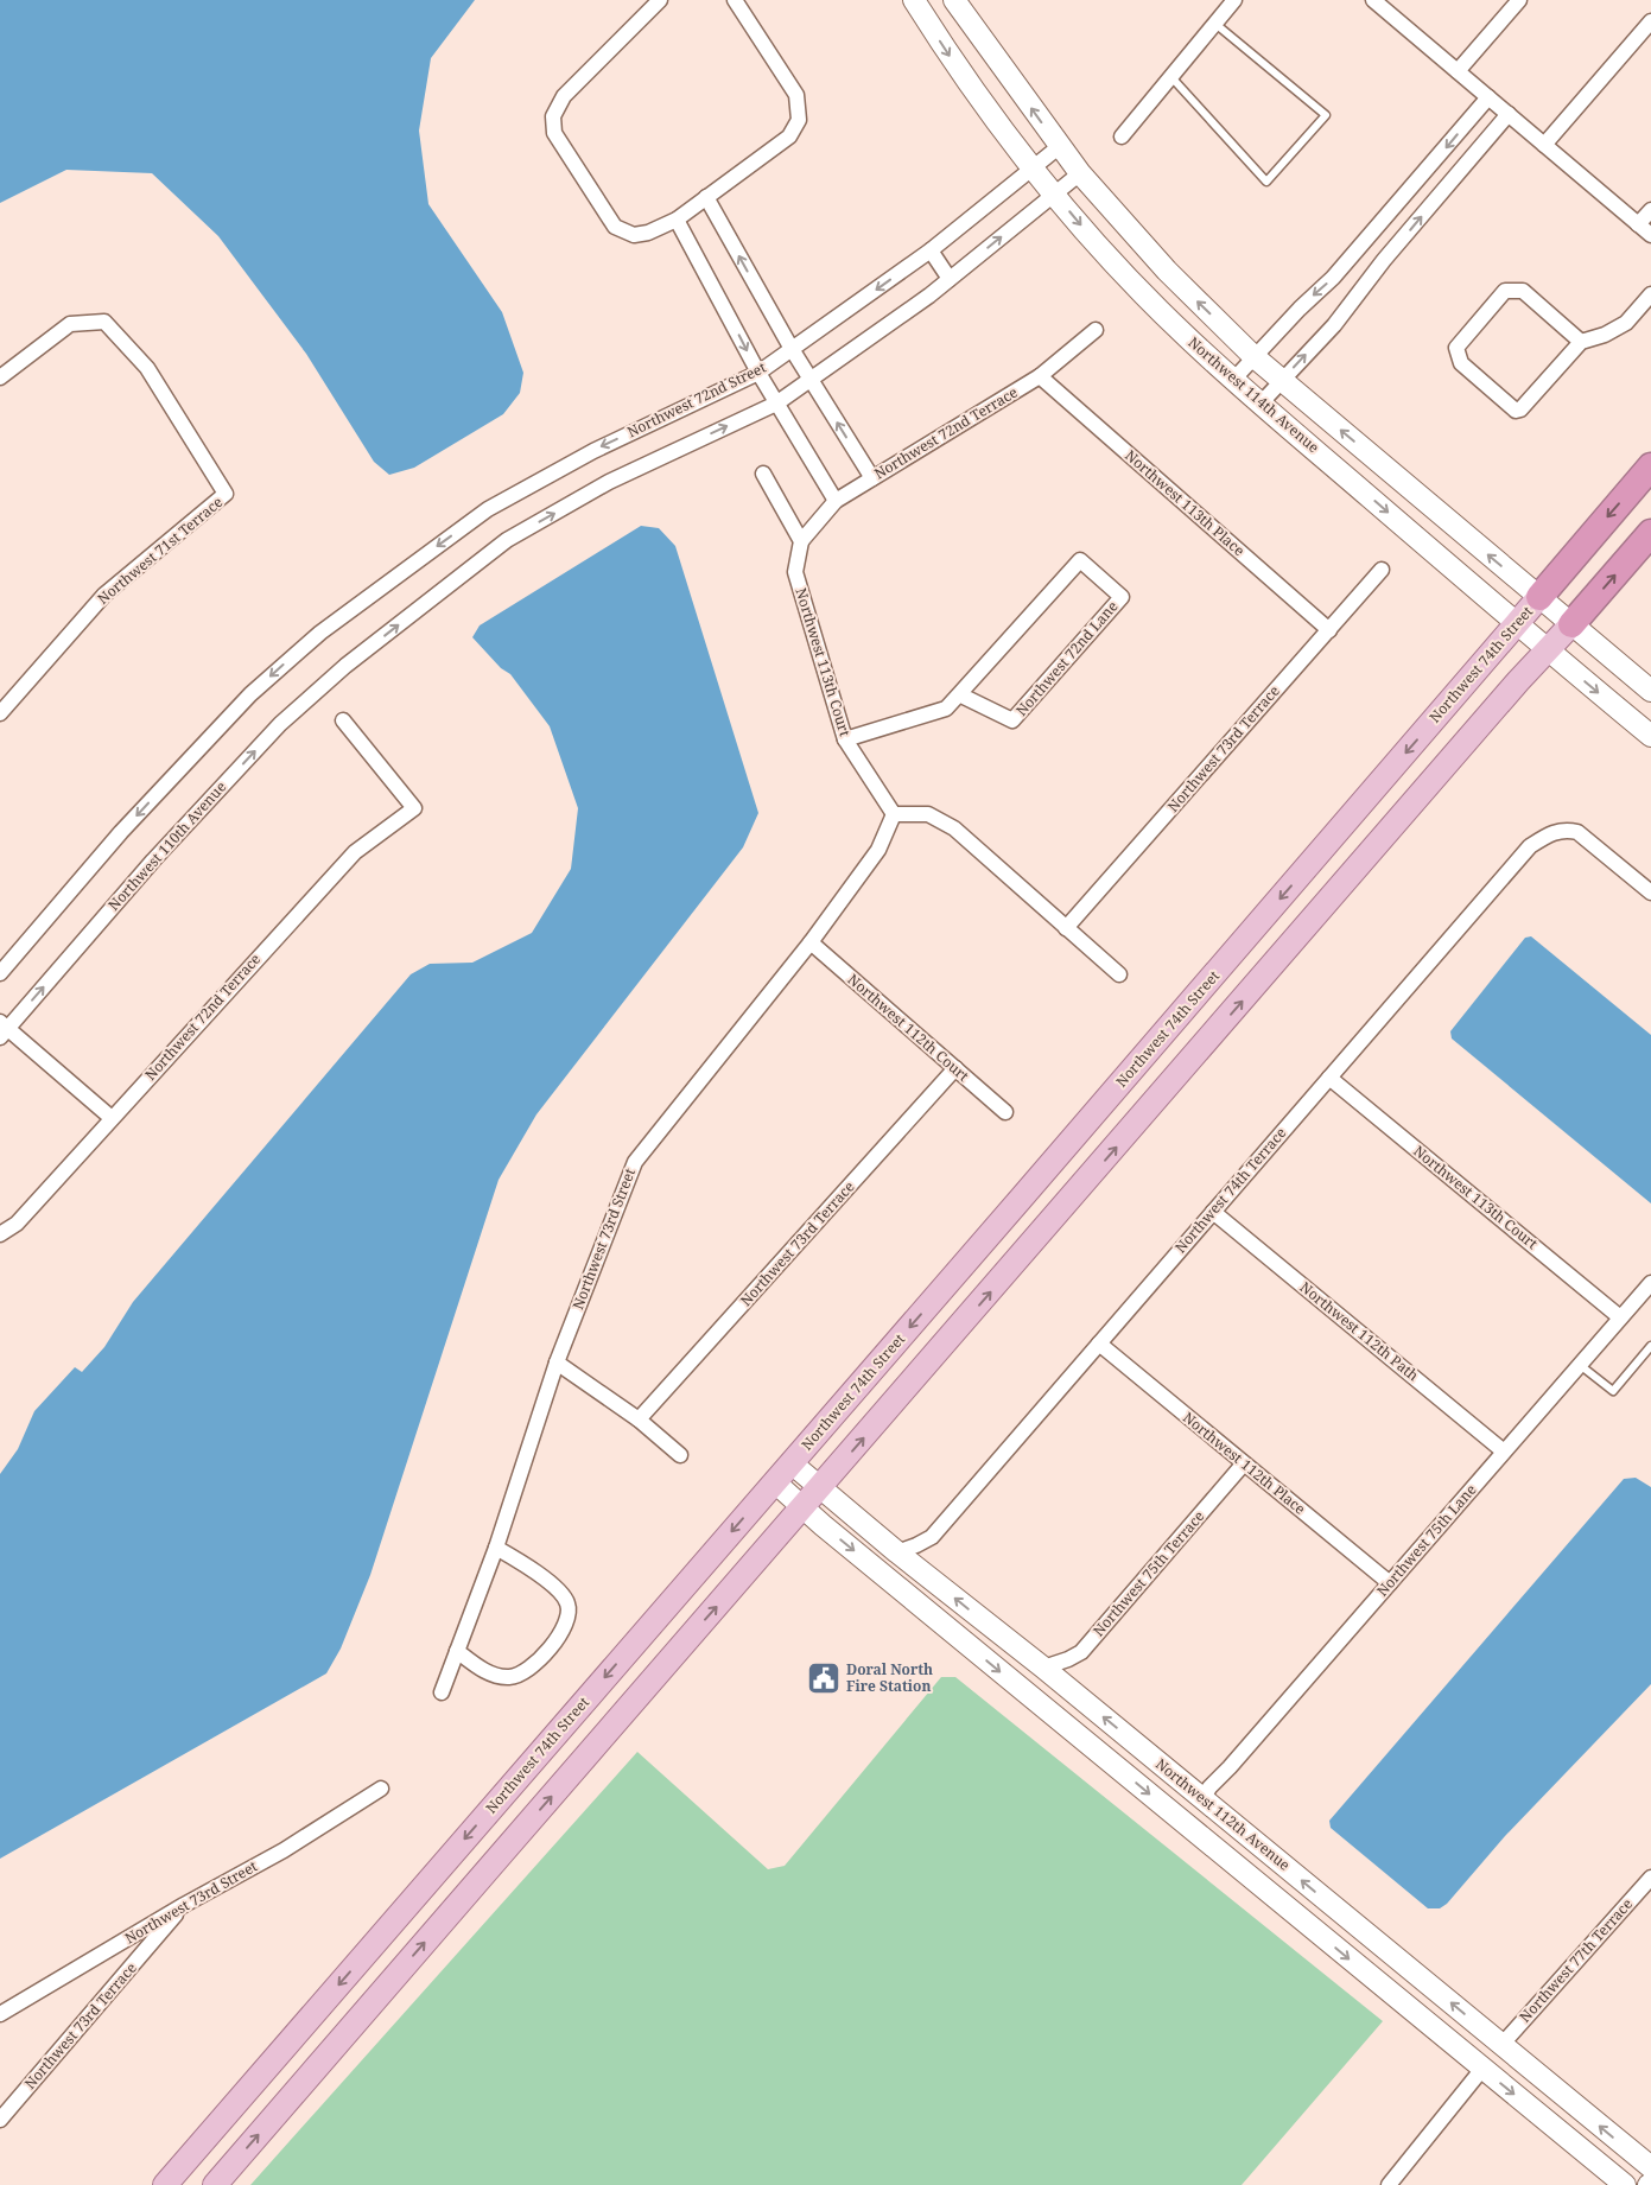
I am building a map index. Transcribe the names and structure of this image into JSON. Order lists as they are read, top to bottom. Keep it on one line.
{"streets":{"main road":["Northwest 74th Street"],"street":["Northwest 114th Avenue","Northwest 72nd Street","Northwest 72nd Terrace","Northwest 113th Place","Northwest 71st Terrace","Northwest 72nd Lane","Northwest 113th Court","Northwest 73rd Terrace","Northwest 110th Avenue","Northwest 112th Court","Northwest 74th Terrace","Northwest 73rd Street","Northwest 112th Path","Northwest 112th Place","Northwest 75th Lane","Northwest 75th Terrace","Northwest 112th Avenue","Northwest 77th Terrace"]},"crossings":[["Northwest 114th Avenue","Northwest 72nd Street"],["Northwest 114th Avenue","Northwest 74th Street"],["Northwest 72nd Terrace","Northwest 113th Place"],["Northwest 72nd Terrace","Northwest 113th Court"],["Northwest 113th Place","Northwest 73rd Terrace"],["Northwest 72nd Lane","Northwest 113th Court"],["Northwest 113th Court","Northwest 74th Terrace"],["Northwest 113th Court","Northwest 73rd Street"],["Northwest 113th Court","Northwest 75th Lane"],["Northwest 74th Street","Northwest 112th Avenue"],["Northwest 73rd Terrace","Northwest 112th Court"],["Northwest 73rd Terrace","Northwest 73rd Street"],["Northwest 112th Court","Northwest 73rd Street"],["Northwest 74th Terrace","Northwest 112th Path"],["Northwest 74th Terrace","Northwest 112th Place"],["Northwest 74th Terrace","Northwest 112th Avenue"],["Northwest 112th Path","Northwest 75th Lane"],["Northwest 112th Place","Northwest 75th Lane"],["Northwest 112th Place","Northwest 75th Terrace"],["Northwest 75th Lane","Northwest 112th Avenue"],["Northwest 75th Terrace","Northwest 112th Avenue"],["Northwest 112th Avenue","Northwest 77th Terrace"]],"one_way":["Northwest 72nd Street","Northwest 110th Avenue"],"places":{"public building":["Doral North Fire Station"]}}
